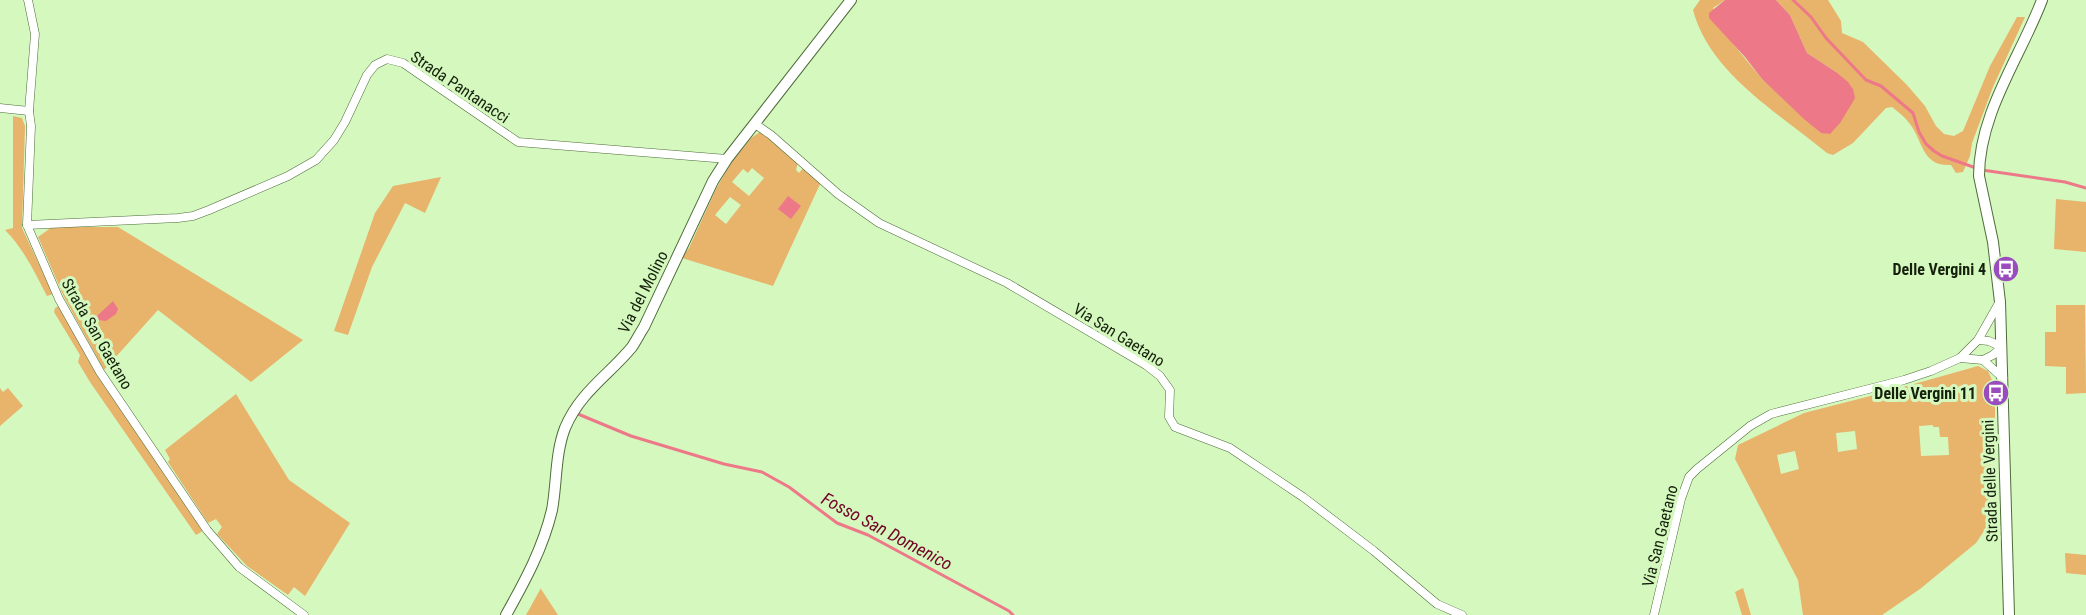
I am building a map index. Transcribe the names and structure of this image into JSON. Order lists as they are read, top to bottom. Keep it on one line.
{"streets":{"street":["Strada Pantanacci","Via del Molino","Strada San Gaetano","Via San Gaetano","Strada delle Vergini"]},"crossings":[["Strada Pantanacci","Via del Molino"],["Strada Pantanacci","Strada San Gaetano"],["Via del Molino","Via San Gaetano"],["Via San Gaetano","Strada delle Vergini"]],"water":["Fosso San Domenico"],"places":{"bus stop":["Delle Vergini 4","Delle Vergini 11"]}}
